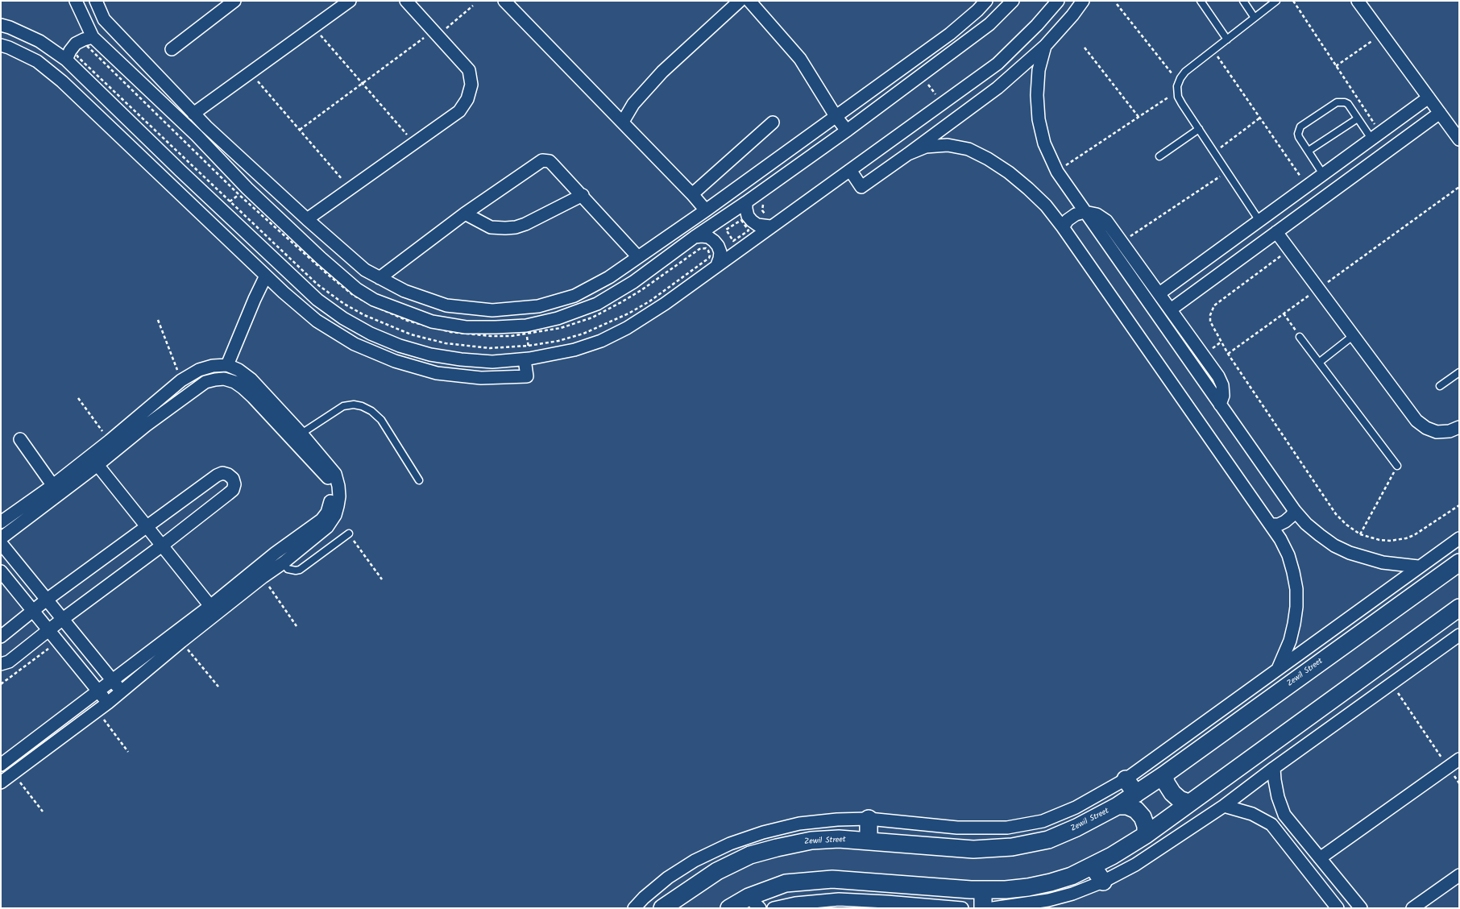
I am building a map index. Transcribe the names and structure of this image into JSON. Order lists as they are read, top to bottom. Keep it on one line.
{"streets":{"main road":["Zewil Street"]}}
